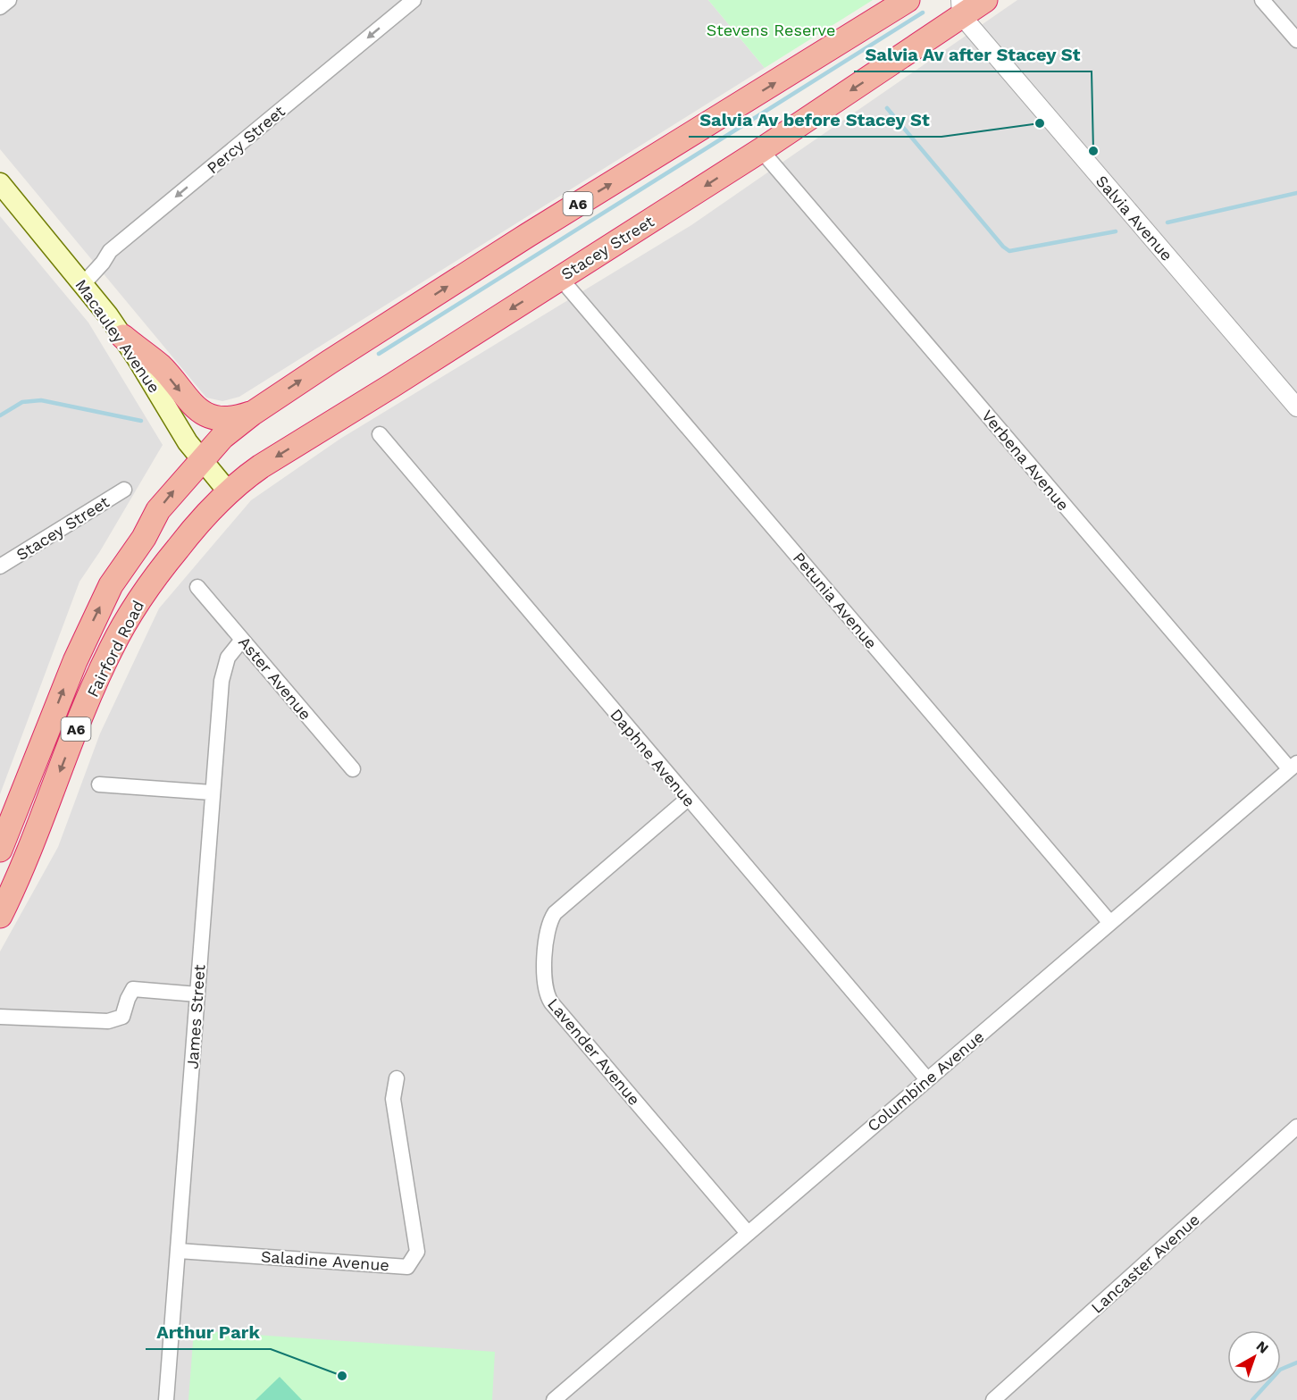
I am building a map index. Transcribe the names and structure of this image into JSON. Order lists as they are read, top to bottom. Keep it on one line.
{"streets":{"highway":["A6","Stacey Street","Fairford Road"],"main road":["Macauley Avenue"],"street":["Percy Street","Salvia Avenue","Verbena Avenue","Petunia Avenue","Aster Avenue","Daphne Avenue","James Street","Lavender Avenue","Columbine Avenue","Saladine Avenue","Lancaster Avenue"]},"crossings":[["Percy Street","Macauley Avenue"],["A6","Macauley Avenue"],["A6","Fairford Road"],["Salvia Avenue","Stacey Street"],["Stacey Street","Macauley Avenue"],["Stacey Street","Verbena Avenue"],["Stacey Street","Petunia Avenue"],["Stacey Street","Fairford Road"],["Macauley Avenue","Fairford Road"],["Verbena Avenue","Columbine Avenue"],["Petunia Avenue","Columbine Avenue"],["Aster Avenue","James Street"],["Daphne Avenue","Lavender Avenue"],["Daphne Avenue","Columbine Avenue"],["James Street","Saladine Avenue"],["Lavender Avenue","Columbine Avenue"]],"one_way":["Percy Street"],"parks":["Stevens Reserve"],"places":["Salvia Av before Stacey St","Salvia Av after Stacey St","Arthur Park"],"north":"top right"}
